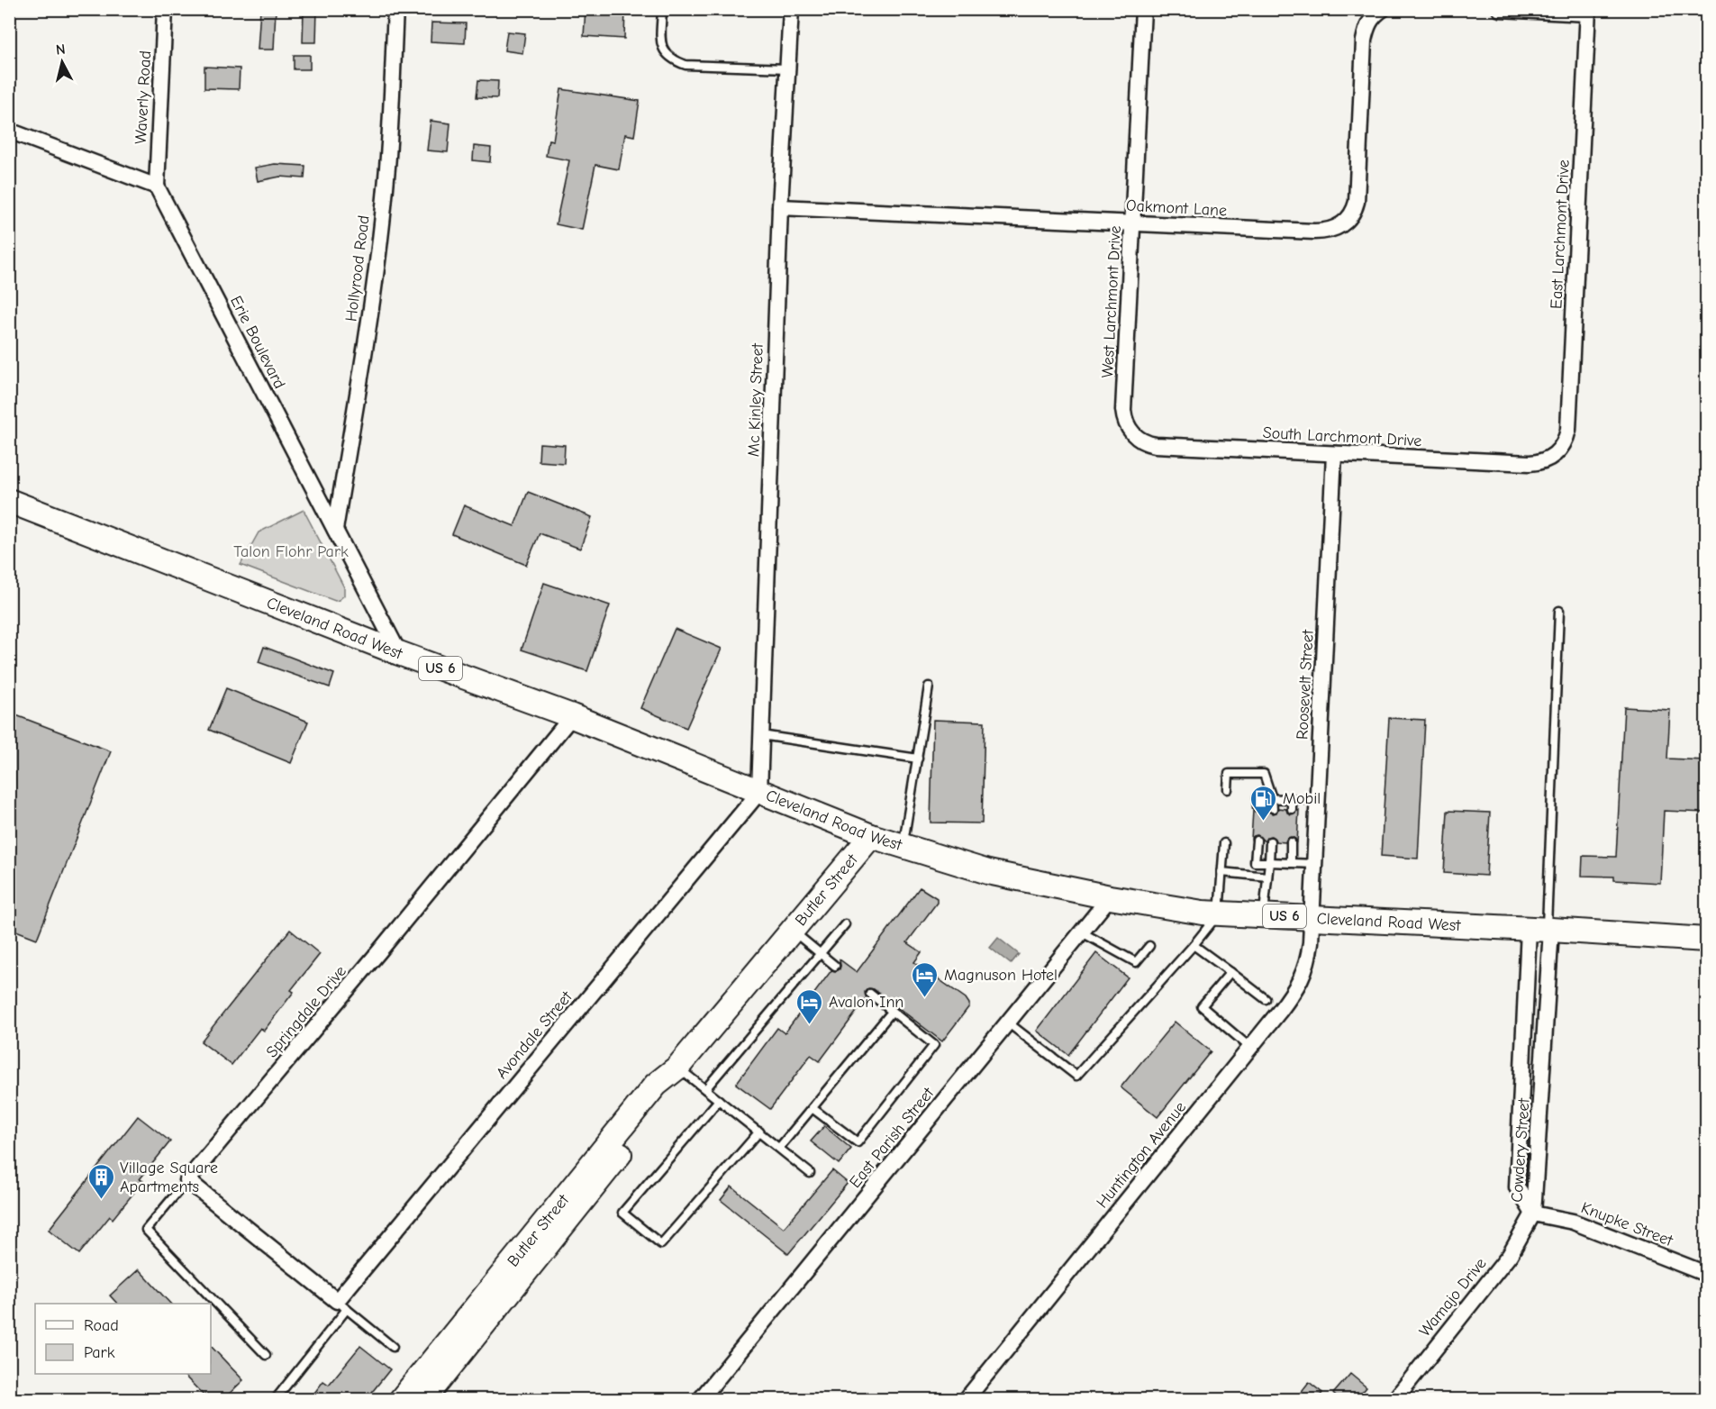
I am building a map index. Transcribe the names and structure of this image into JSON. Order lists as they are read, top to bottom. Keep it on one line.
{"streets":{"main road":["Cleveland Road West","US 6","Butler Street"],"street":["Waverly Road","Oakmont Lane","East Larchmont Drive","Hollyrood Road","West Larchmont Drive","Erie Boulevard","Mc Kinley Street","South Larchmont Drive","Roosevelt Street","Springdale Drive","Avondale Street","East Parish Street","Cowdery Street","Huntington Avenue","Knupke Street","Wamajo Drive"]},"crossings":[["Waverly Road","Erie Boulevard"],["Oakmont Lane","West Larchmont Drive"],["Oakmont Lane","Mc Kinley Street"],["East Larchmont Drive","South Larchmont Drive"],["Hollyrood Road","Erie Boulevard"],["West Larchmont Drive","South Larchmont Drive"],["Erie Boulevard","Cleveland Road West"],["Mc Kinley Street","Cleveland Road West"],["Mc Kinley Street","Avondale Street"],["South Larchmont Drive","Roosevelt Street"],["Cleveland Road West","Roosevelt Street"],["Cleveland Road West","Butler Street"],["Cleveland Road West","Springdale Drive"],["Cleveland Road West","Avondale Street"],["Cleveland Road West","East Parish Street"],["Cleveland Road West","Cowdery Street"],["Cleveland Road West","Huntington Avenue"],["Roosevelt Street","Huntington Avenue"],["Cowdery Street","Knupke Street"],["Cowdery Street","Wamajo Drive"],["Knupke Street","Wamajo Drive"]],"parks":["Talon Flohr Park"],"places":{"fuel station":["Mobil"],"hotel":["Magnuson Hotel","Avalon Inn"],"building":["Village Square Apartments"]},"legend":["Road","Park"],"north":"top"}
